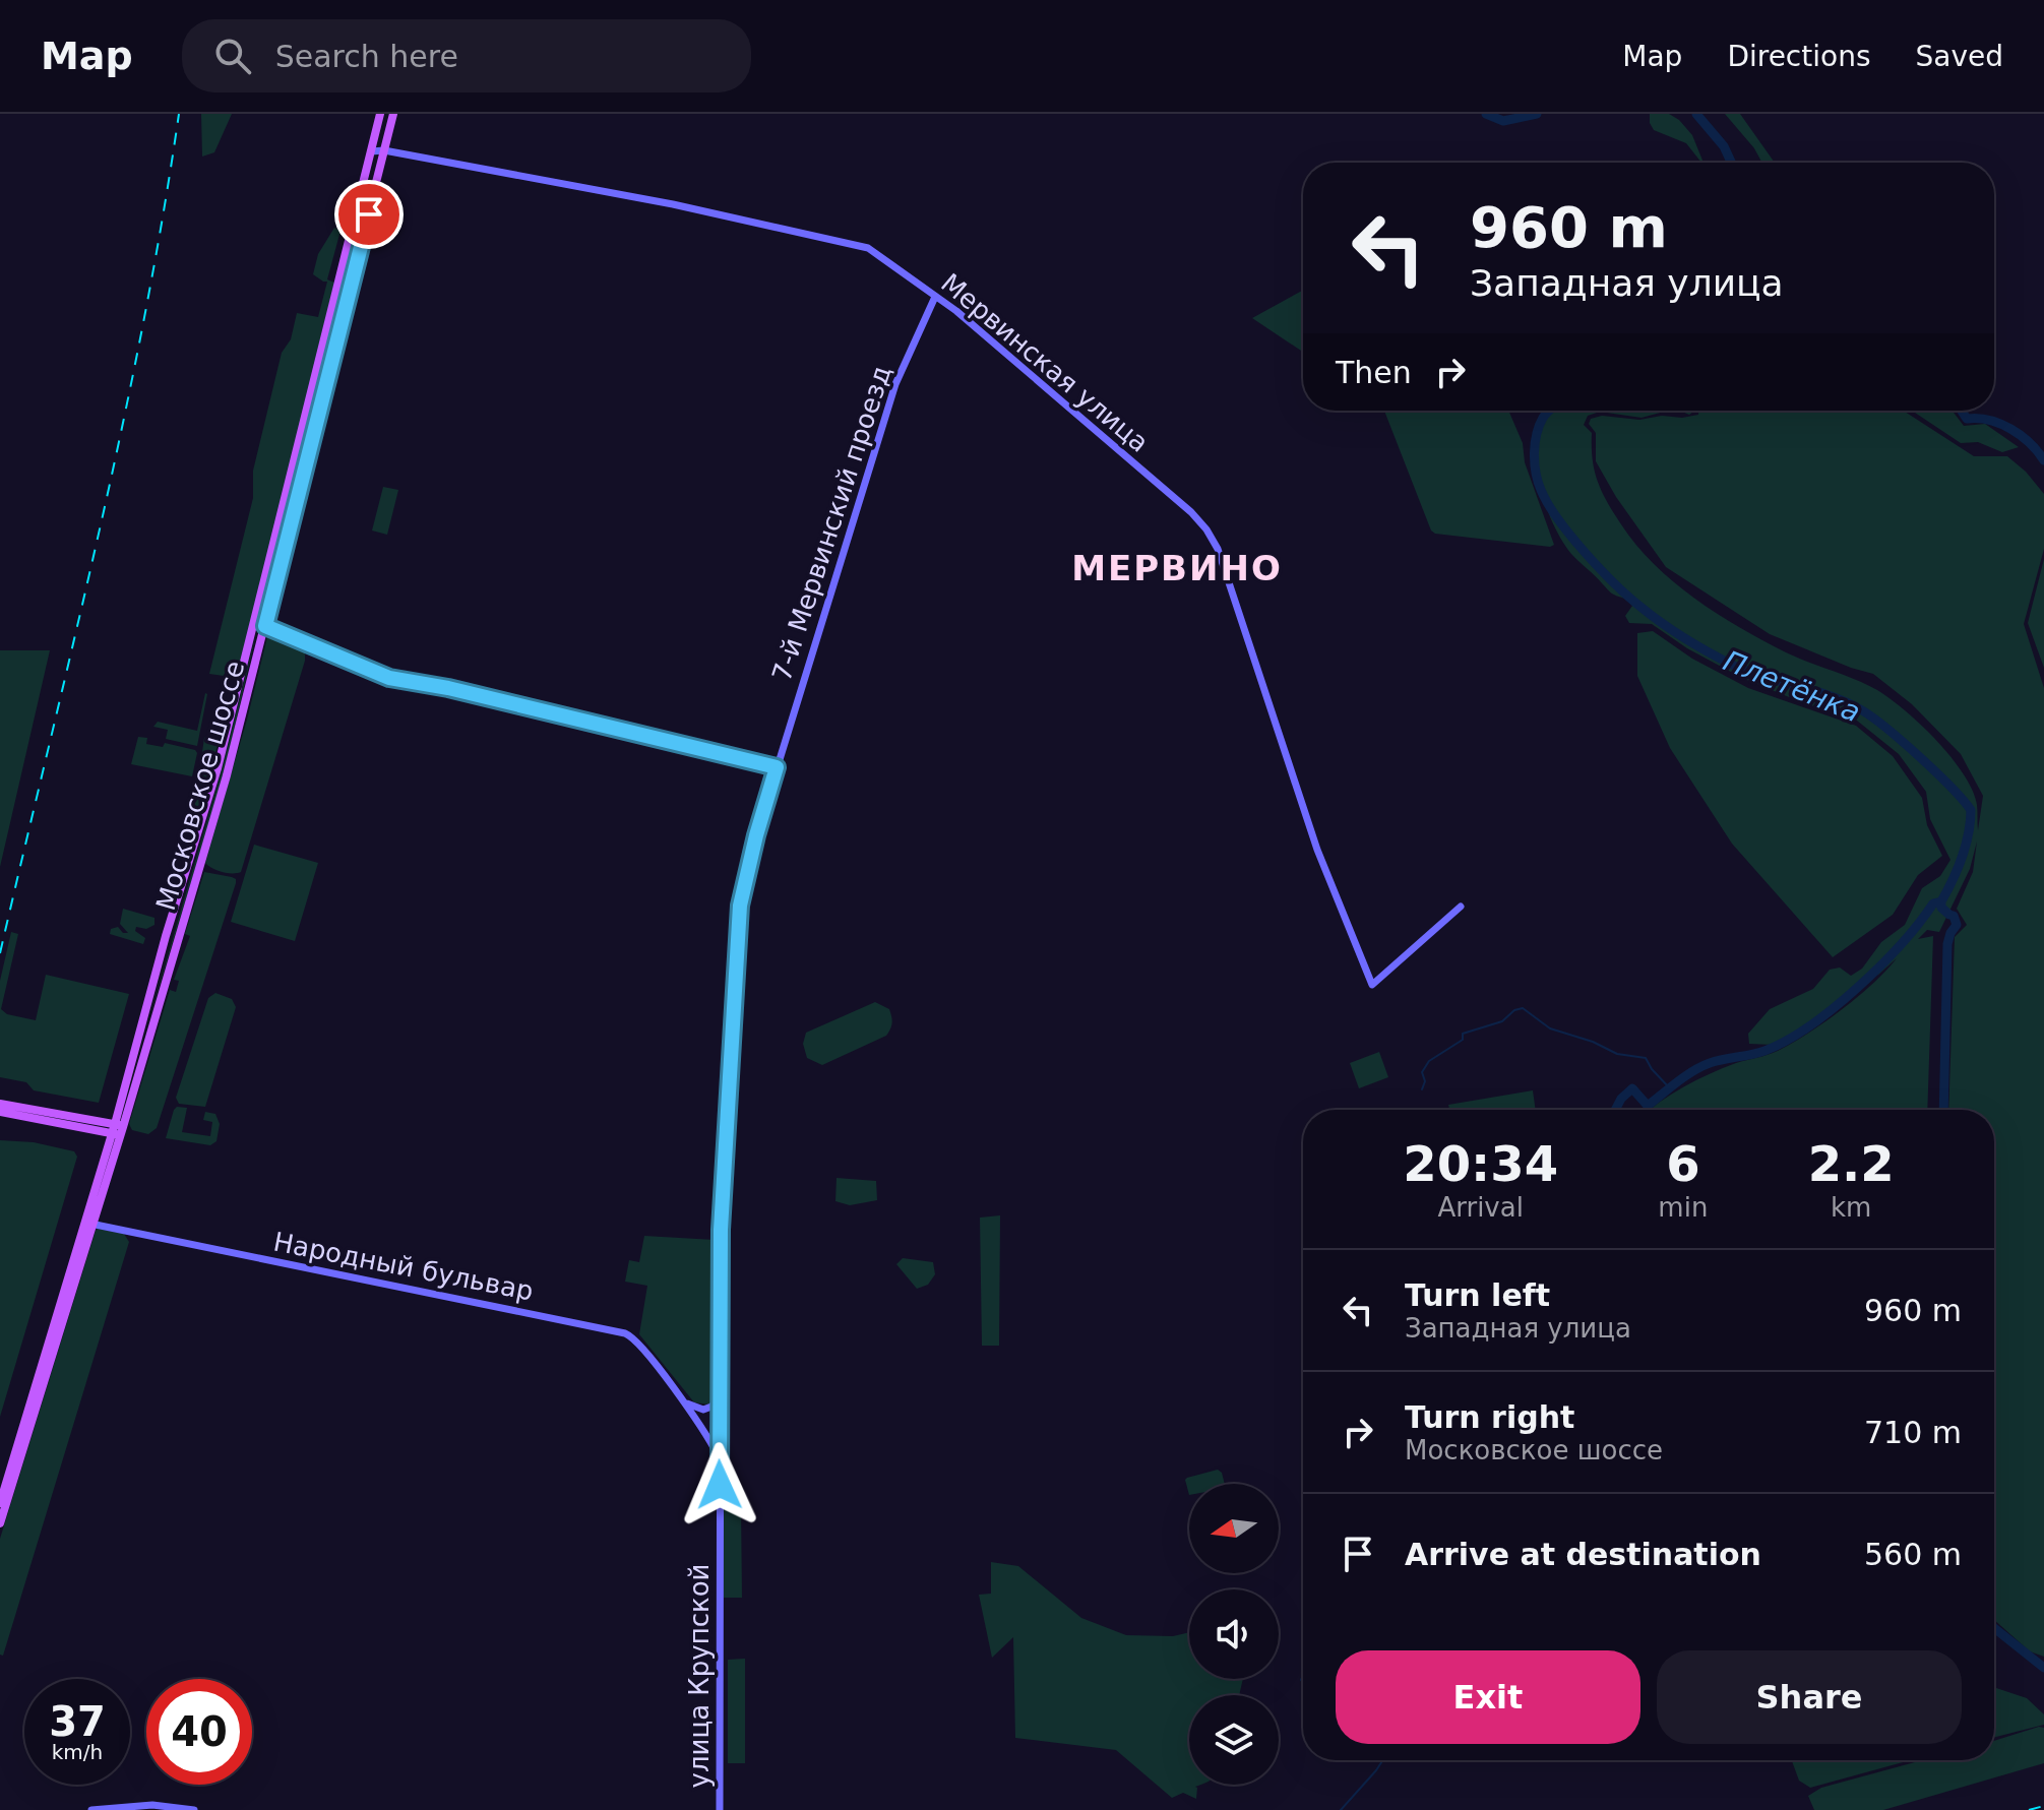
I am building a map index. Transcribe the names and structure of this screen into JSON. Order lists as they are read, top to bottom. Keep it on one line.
{"streets":{"main road":["Московское шоссе"],"street":["Мервинская улица","7-й Мервинский проезд","Народный бульвар","улица Крупской"]},"crossings":[["Мервинская улица","7-й Мервинский проезд"],["Мервинская улица","Московское шоссе"],["7-й Мервинский проезд","улица Крупской"],["Московское шоссе","Народный бульвар"],["Народный бульвар","улица Крупской"]],"districts":["МЕРВИНО"],"water":["Плетёнка"],"north":"left","page":{"header":"Map","search":"Search here","nav":["Map","Directions","Saved"],"turn":["960 m","Западная улица"],"then":"Then","eta":["20:34","Arrival","6","min","2.2","km"],"list":[{"name":"Turn left","note":"Западная улица","value":"960 m"},{"name":"Turn right","note":"Московское шоссе","value":"710 m"},{"name":"Arrive at destination","value":"560 m"}],"buttons":["Exit","Share"],"speed":"37 km/h","limit":"40"}}
